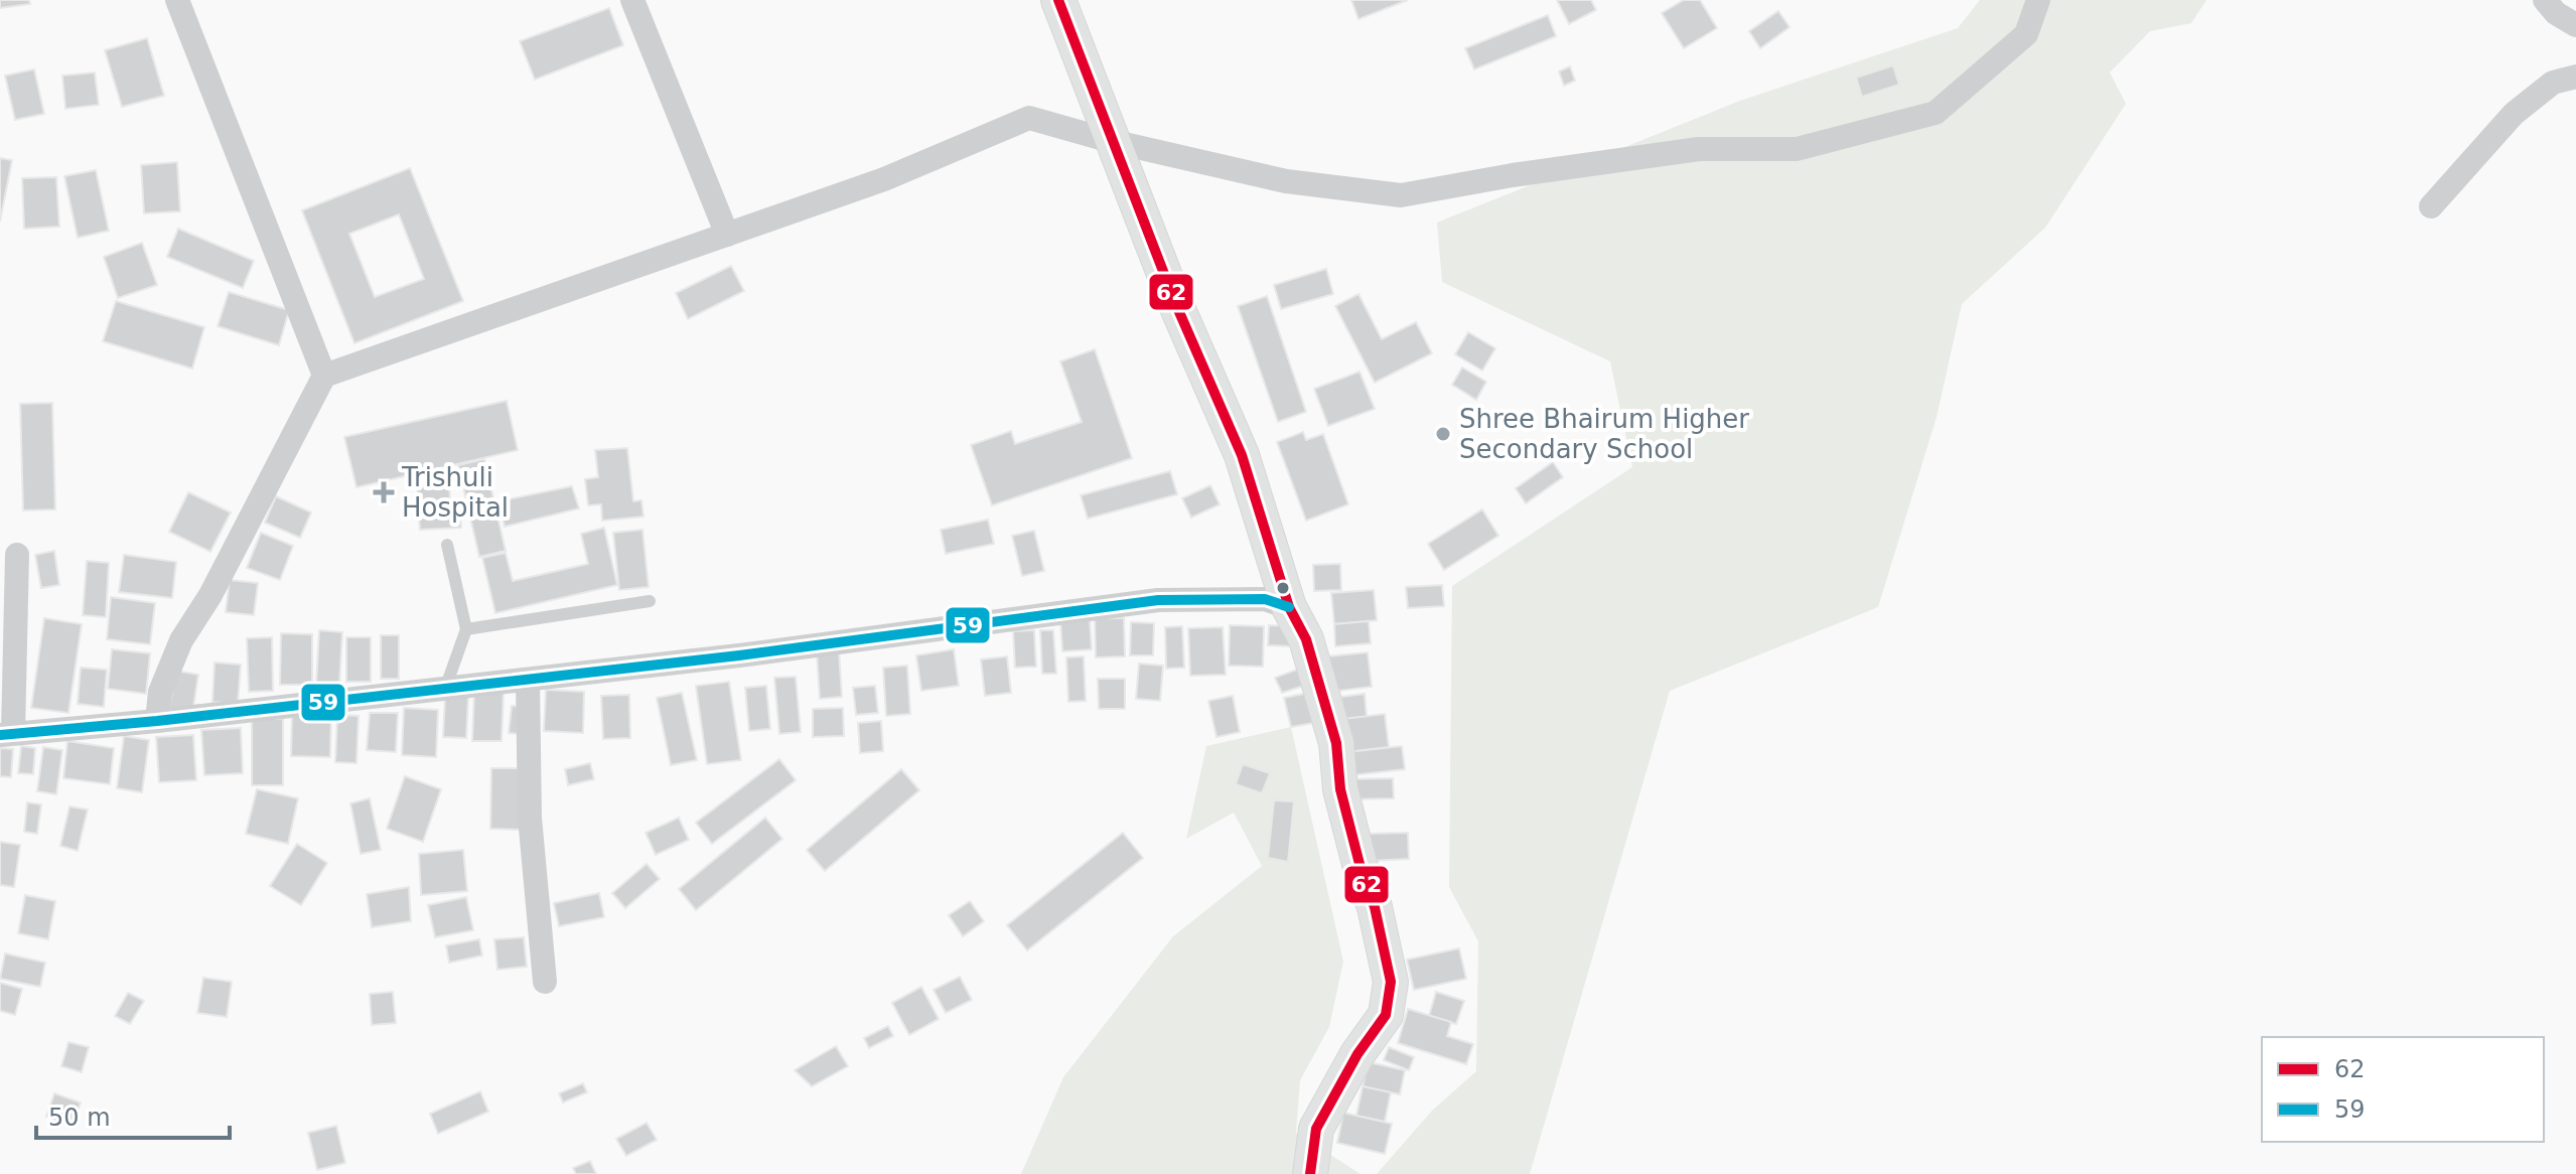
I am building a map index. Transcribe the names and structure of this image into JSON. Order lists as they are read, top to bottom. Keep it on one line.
{"places":{"other":["Shree Bhairum Higher Secondary School"],"health":["Trishuli Hospital"]},"lines":["transit line 62","transit line 59"],"legend":["62","59"],"scale_bar":"50 m"}
